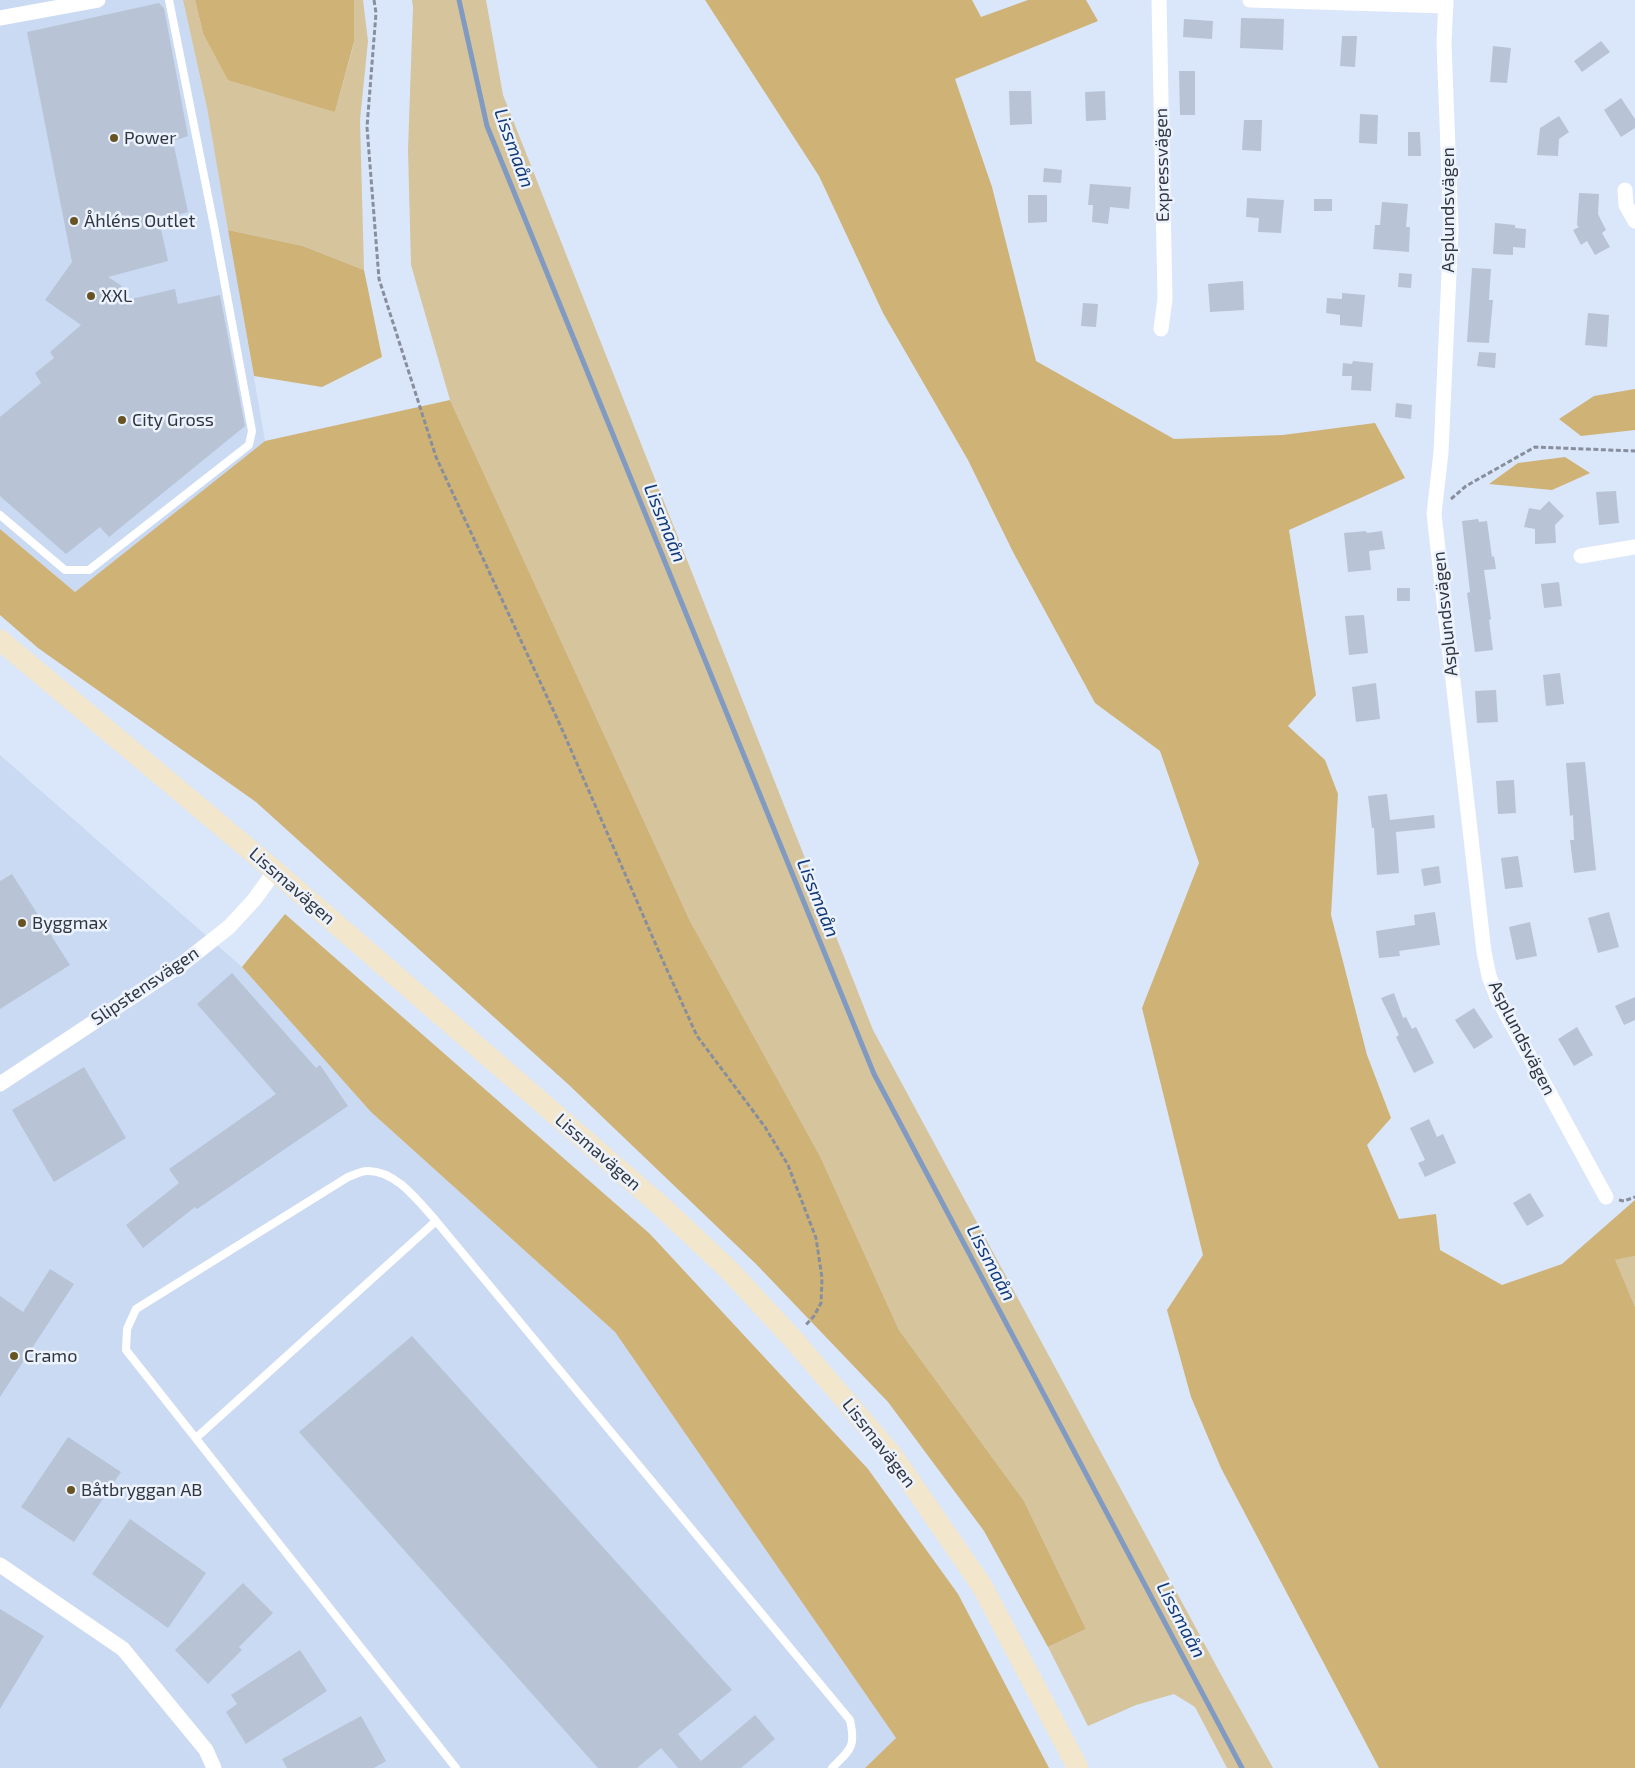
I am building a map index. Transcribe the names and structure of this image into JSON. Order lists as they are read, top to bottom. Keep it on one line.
{"streets":{"street":["Expressvägen","Asplundsvägen","Lissmavägen","Slipstensvägen"]},"crossings":[["Lissmavägen","Slipstensvägen"]],"water":["Lissmaån"],"places":["Power","Åhléns Outlet","XXL","City Gross","Byggmax","Cramo","Båtbryggan AB"]}
